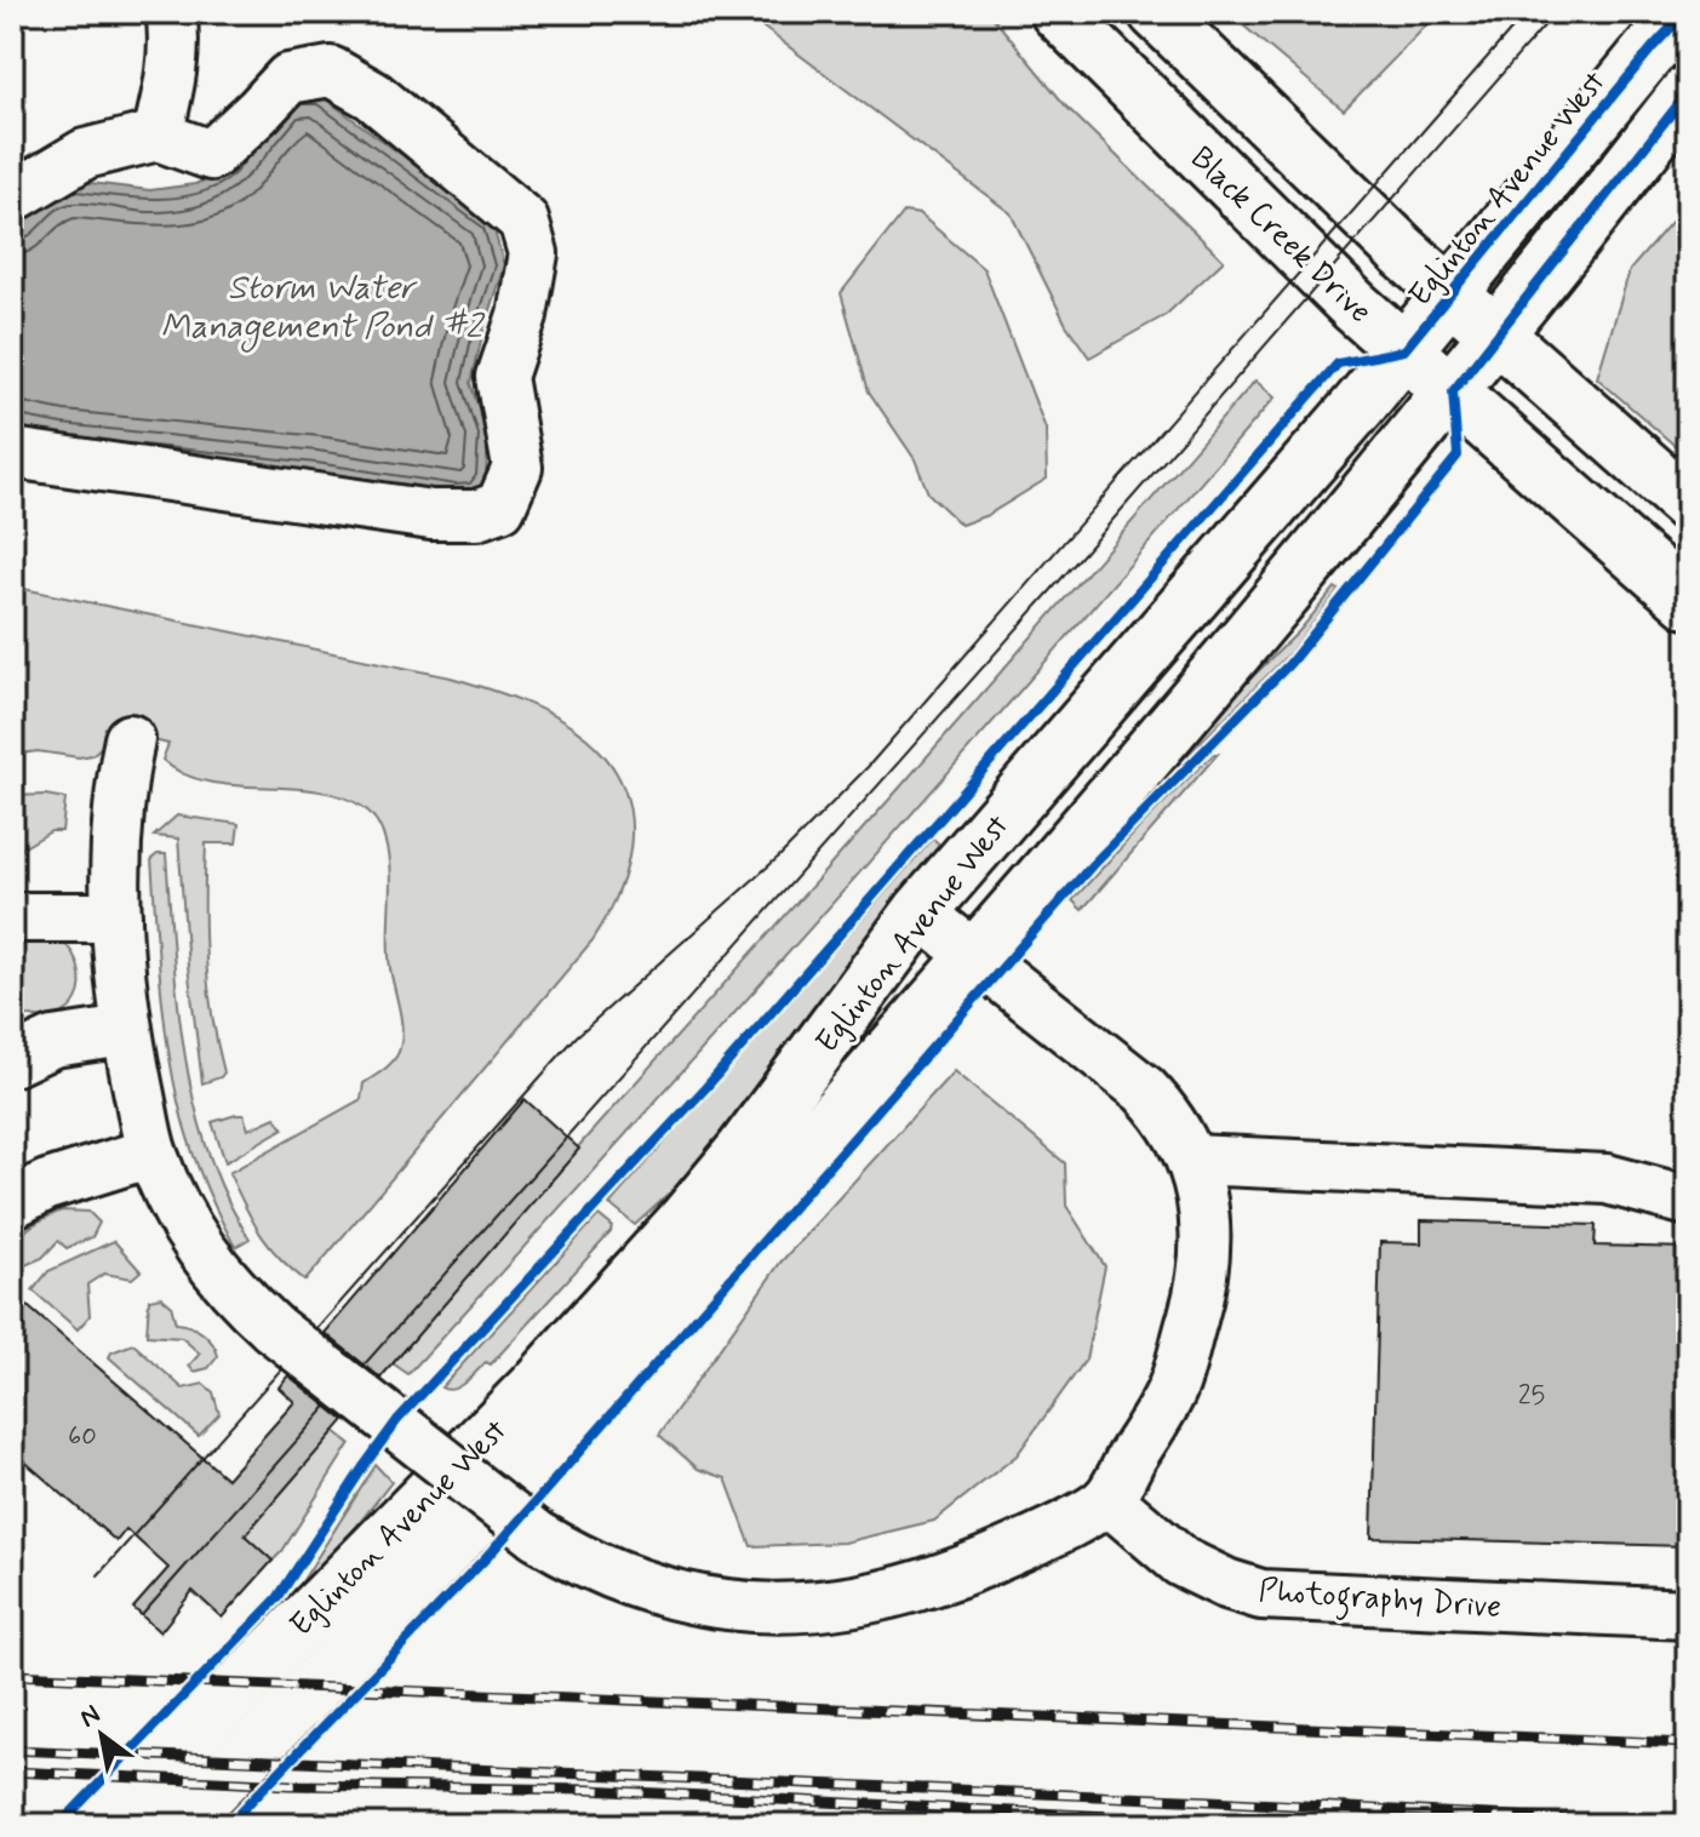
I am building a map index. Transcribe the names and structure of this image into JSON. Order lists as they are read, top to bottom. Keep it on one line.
{"streets":{"main road":["Eglinton Avenue West","Black Creek Drive"],"street":["Photography Drive"]},"crossings":[["Eglinton Avenue West","Black Creek Drive"]],"water":["Storm Water Management Pond #2"],"house_numbers":["25","60"],"north":"top left"}
